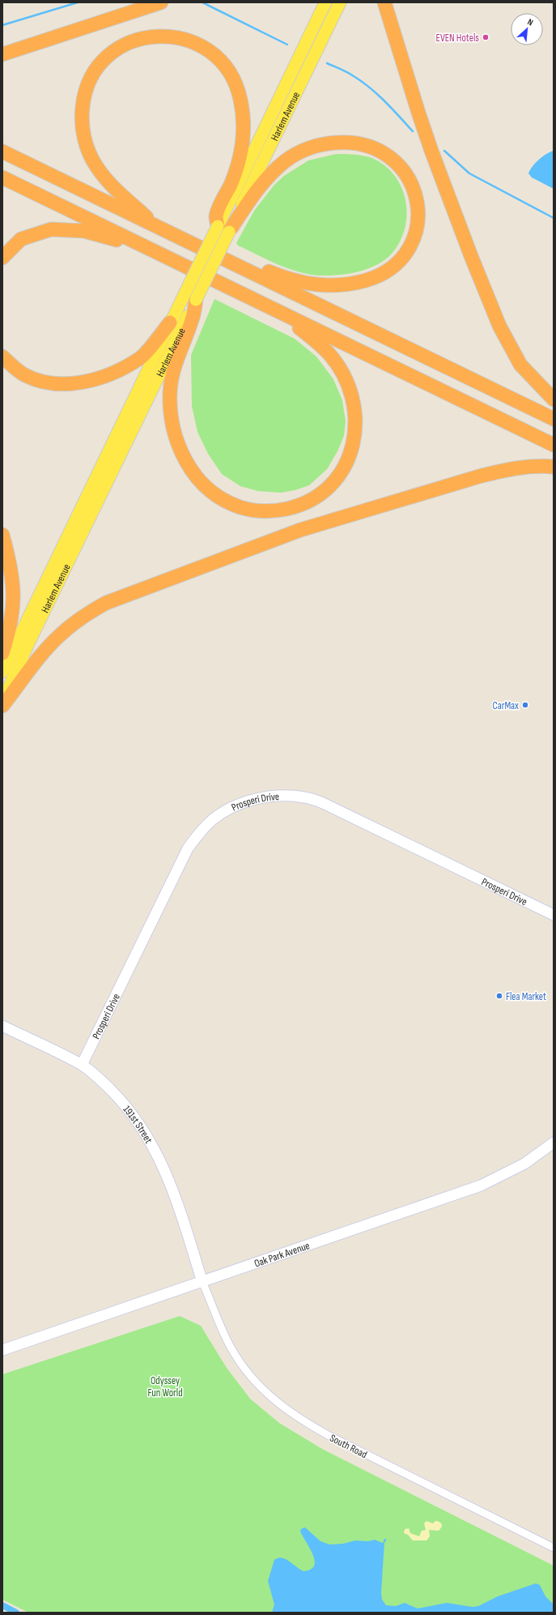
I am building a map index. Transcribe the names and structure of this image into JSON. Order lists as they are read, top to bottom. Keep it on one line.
{"streets":{"main road":["Harlem Avenue"],"street":["Prosperi Drive","191st Street","Oak Park Avenue","South Road"]},"crossings":[["Prosperi Drive","191st Street"],["191st Street","Oak Park Avenue"],["191st Street","South Road"],["Oak Park Avenue","South Road"]],"parks":["Odyssey Fun World"],"places":["EVEN Hotels","CarMax","Flea Market"],"north":"top right"}
